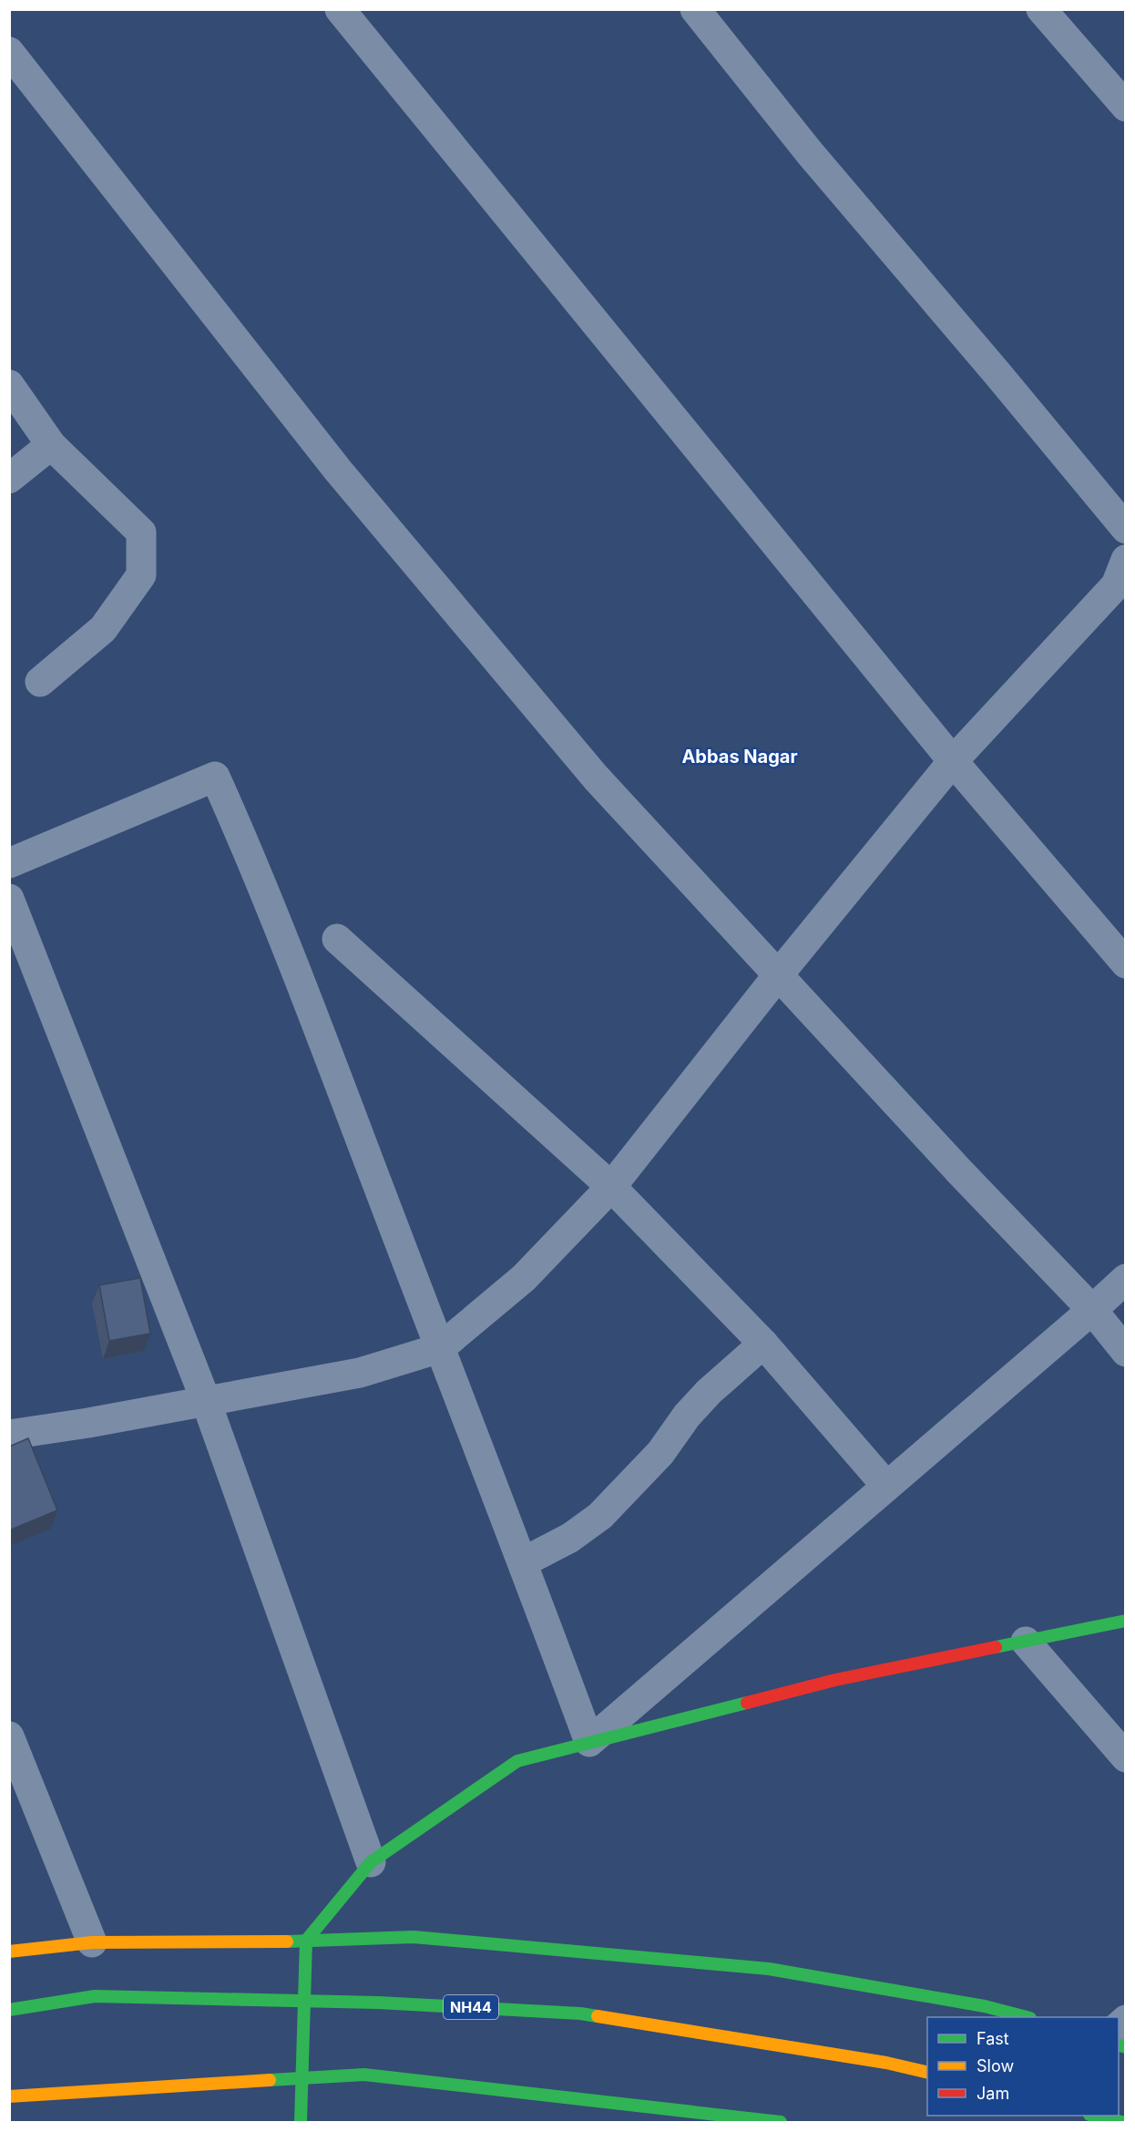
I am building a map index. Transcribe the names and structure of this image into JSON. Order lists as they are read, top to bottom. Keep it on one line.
{"streets":{"main road":["NH44"]},"districts":["Abbas Nagar"],"legend":["Fast","Slow","Jam"]}
